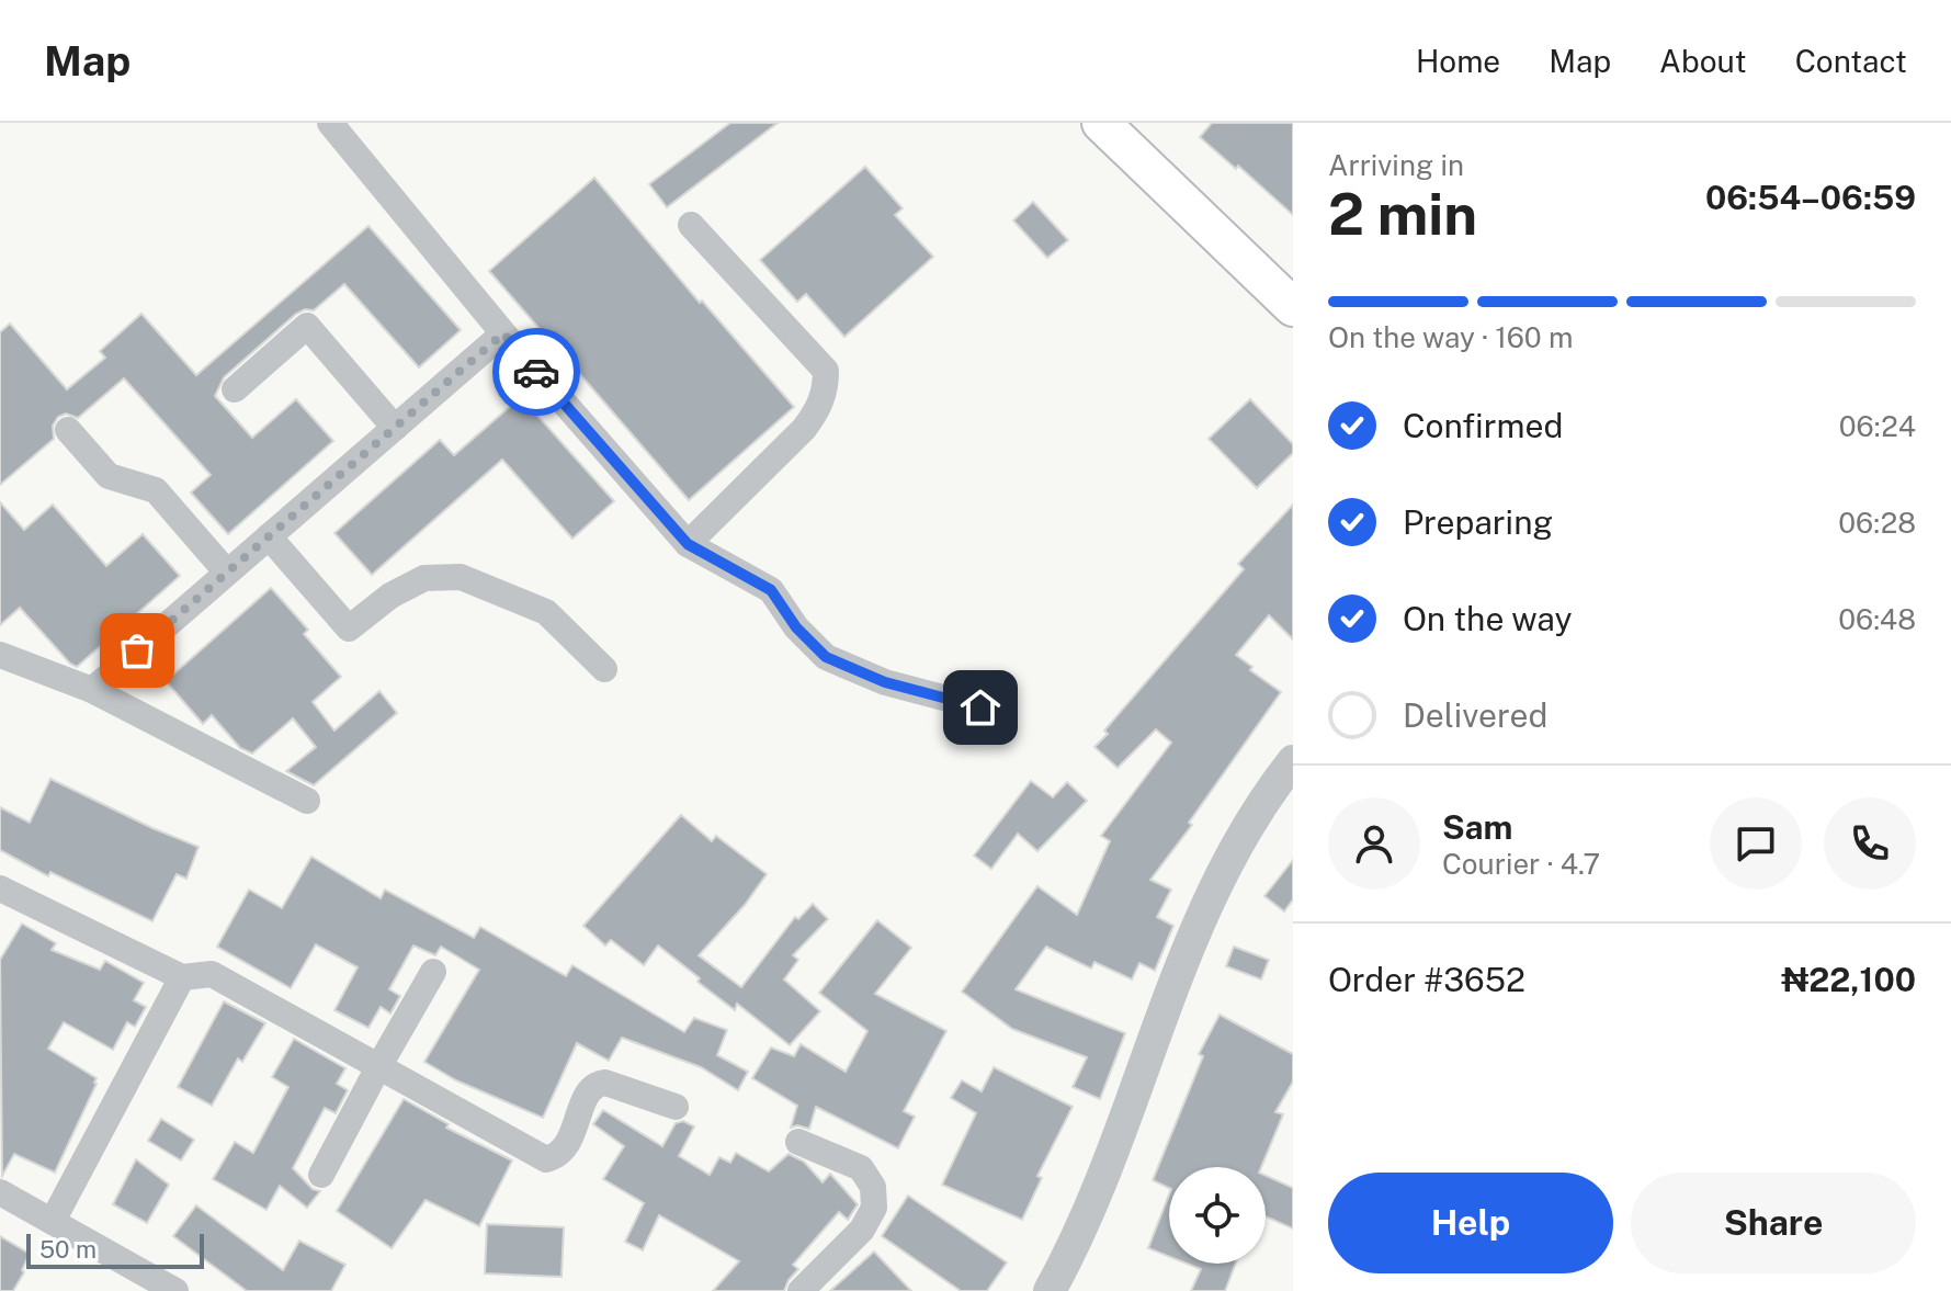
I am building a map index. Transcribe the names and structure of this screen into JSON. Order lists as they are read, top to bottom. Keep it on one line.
{"scale_bar":"50 m","page":{"header":"Map","nav":["Home","Map","About","Contact"],"heading":["2 min","Arriving in","06:54–06:59"],"panel":["Sam","Courier · 4.7","Order #3652","₦22,100"],"bar":"On the way · 160 m","list":[["Confirmed","06:24"],["Preparing","06:28"],["On the way","06:48"],"Delivered"],"buttons":["Help","Share"],"scale":"50 m"}}
